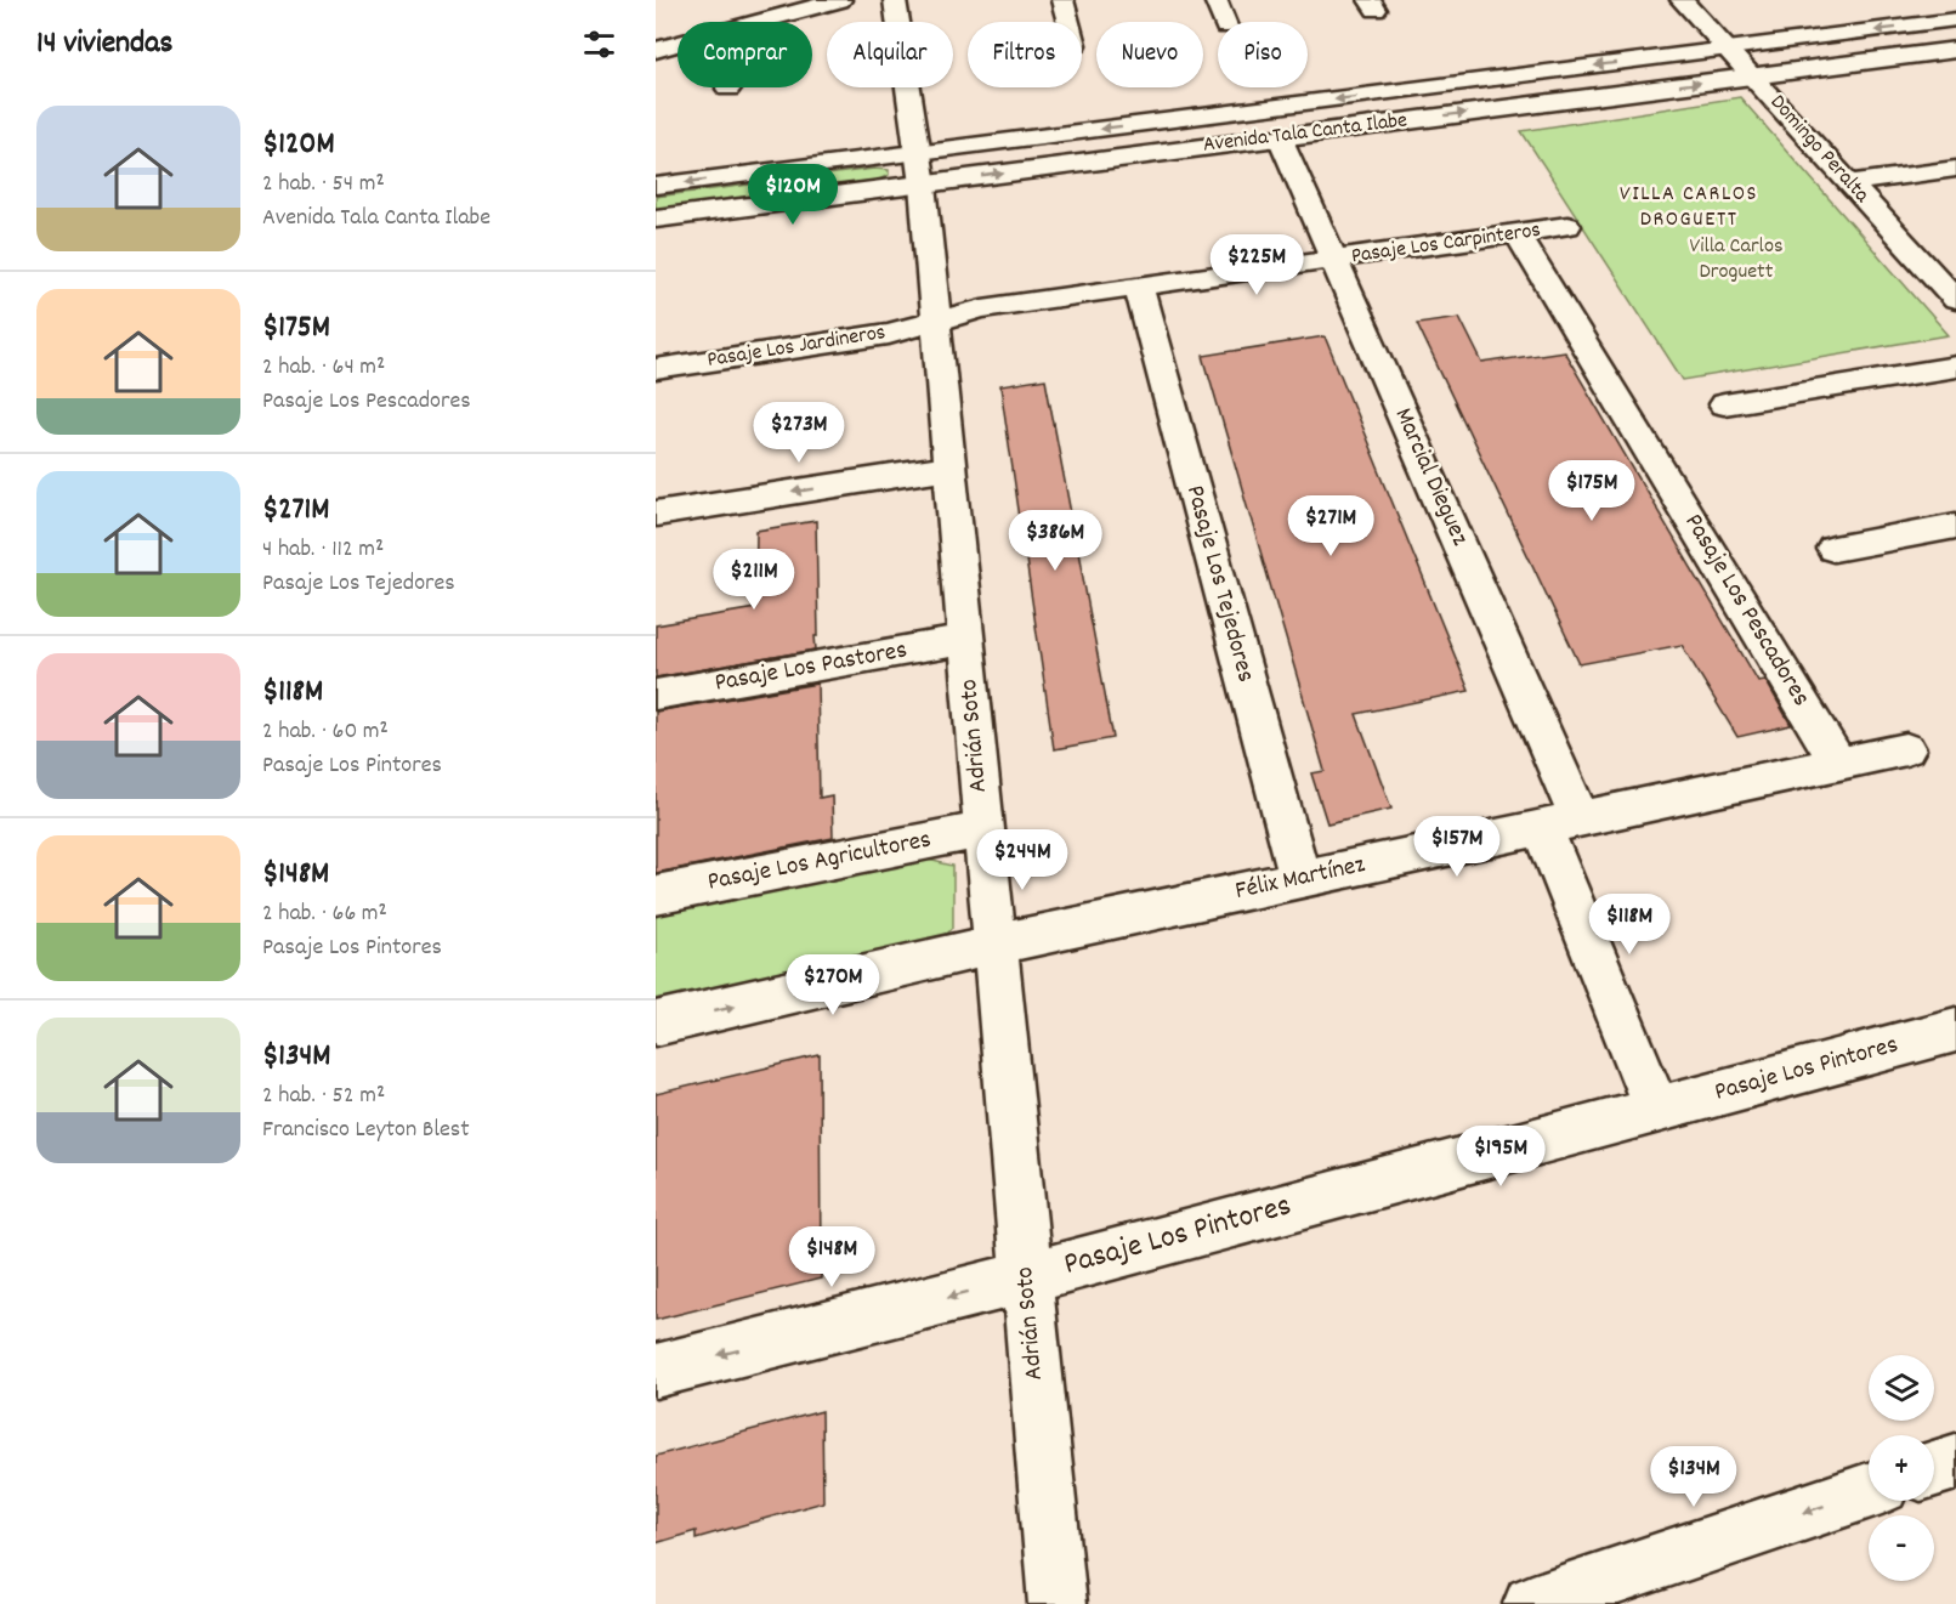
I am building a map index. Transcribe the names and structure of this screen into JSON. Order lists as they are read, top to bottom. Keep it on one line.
{"streets":{"street":["Avenida Tala Canta Ilabe","Domingo Peralta","Pasaje Los Carpinteros","Pasaje Los Jardineros","Marcial Dieguez","Pasaje Los Tejedores","Pasaje Los Pescadores","Pasaje Los Pastores","Adrián Soto","Pasaje Los Agricultores","Félix Martínez","Pasaje Los Pintores"]},"crossings":[["Avenida Tala Canta Ilabe","Domingo Peralta"],["Avenida Tala Canta Ilabe","Marcial Dieguez"],["Avenida Tala Canta Ilabe","Adrián Soto"],["Pasaje Los Carpinteros","Pasaje Los Jardineros"],["Pasaje Los Carpinteros","Marcial Dieguez"],["Pasaje Los Carpinteros","Pasaje Los Tejedores"],["Pasaje Los Carpinteros","Pasaje Los Pescadores"],["Pasaje Los Carpinteros","Adrián Soto"],["Pasaje Los Jardineros","Adrián Soto"],["Marcial Dieguez","Félix Martínez"],["Pasaje Los Tejedores","Félix Martínez"],["Pasaje Los Pescadores","Félix Martínez"],["Pasaje Los Pastores","Adrián Soto"],["Adrián Soto","Pasaje Los Agricultores"],["Adrián Soto","Félix Martínez"],["Adrián Soto","Pasaje Los Pintores"]],"districts":["VILLA CARLOS DROGUETT"],"parks":["Villa Carlos Droguett"],"page":{"heading":"14 viviendas","chip":["Comprar","Alquilar","Filtros","Nuevo","Piso"],"list":[{"name":"$120M","note":"2 hab. · 54 m² · Avenida Tala Canta Ilabe"},{"name":"$175M","note":"2 hab. · 64 m² · Pasaje Los Pescadores"},{"name":"$271M","note":"4 hab. · 112 m² · Pasaje Los Tejedores"},{"name":"$118M","note":"2 hab. · 60 m² · Pasaje Los Pintores"},{"name":"$148M","note":"2 hab. · 66 m² · Pasaje Los Pintores"},{"name":"$134M","note":"2 hab. · 52 m² · Francisco Leyton Blest"}],"price":["$120M","$225M","$273M","$175M","$271M","$386M","$211M","$157M","$244M","$118M","$270M","$195M","$148M","$134M"],"map_buttons":["+","−"]}}
